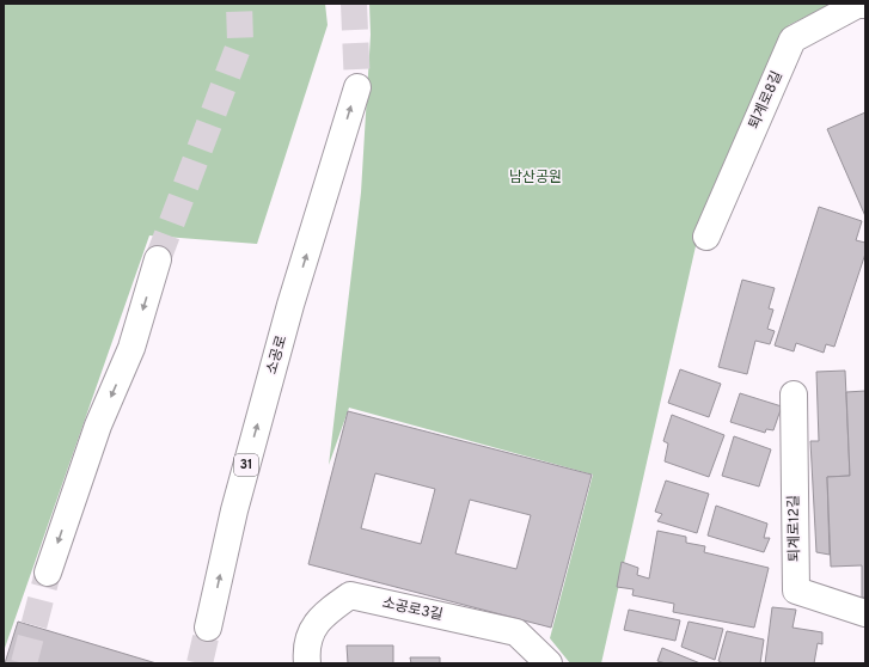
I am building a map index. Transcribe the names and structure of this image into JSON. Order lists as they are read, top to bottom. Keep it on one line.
{"streets":{"main road":["퇴계로8길","소공로","31","퇴계로12길","소공로3길"]},"parks":["남산공원"]}
